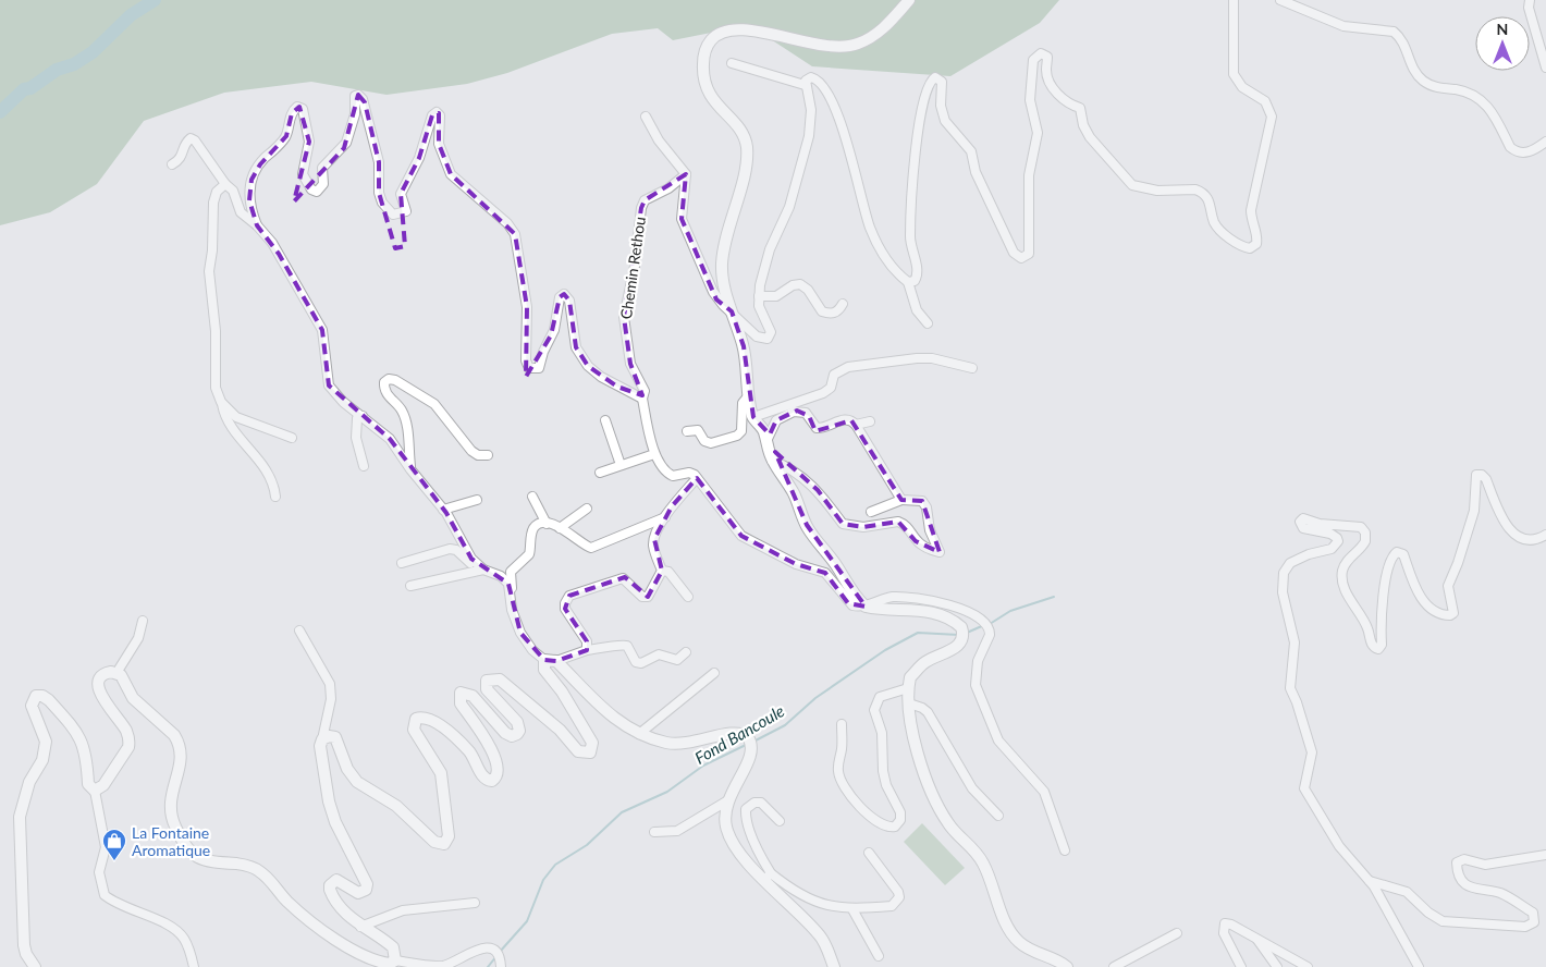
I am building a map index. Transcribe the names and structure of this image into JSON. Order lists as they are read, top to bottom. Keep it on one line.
{"streets":{"street":["Chemin Rethou"]},"water":["Fond Bancoule"],"places":{"shop":["La Fontaine Aromatique"]},"north":"top"}
